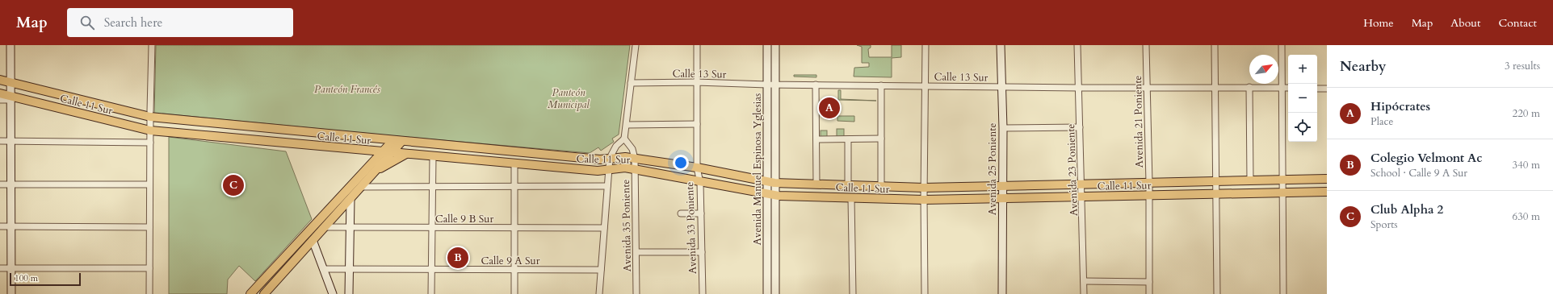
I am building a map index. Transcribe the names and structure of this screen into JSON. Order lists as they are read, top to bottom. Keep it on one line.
{"streets":{"main road":["Calle 11 Sur","Avenida Manuel Espinosa Yglesias","Avenida 25 Poniente"],"street":["Calle 13 Sur","Avenida 21 Poniente","Avenida 23 Poniente","Calle 9 B Sur","Avenida 35 Poniente","Avenida 33 Poniente","Calle 9 A Sur"]},"crossings":[["Calle 13 Sur","Avenida 21 Poniente"],["Calle 13 Sur","Avenida Manuel Espinosa Yglesias"],["Calle 13 Sur","Avenida 25 Poniente"],["Calle 13 Sur","Avenida 23 Poniente"],["Calle 13 Sur","Avenida 33 Poniente"],["Calle 11 Sur","Avenida 21 Poniente"],["Calle 11 Sur","Avenida Manuel Espinosa Yglesias"],["Calle 11 Sur","Avenida 25 Poniente"],["Calle 11 Sur","Avenida 23 Poniente"],["Calle 11 Sur","Avenida 35 Poniente"],["Calle 11 Sur","Avenida 33 Poniente"]],"parks":["Panteón Francés","Panteón Municipal"],"scale_bar":"100 m","north":"top right","page":{"header":"Map","search":"Search here","nav":["Home","Map","About","Contact"],"heading":["Nearby","3 results"],"map_buttons":["+","−"],"list":[{"mark":"A","name":"Hipócrates","note":"Place","value":"220 m"},{"mark":"B","name":"Colegio Velmont Ac","note":"School · Calle 9 A Sur","value":"340 m"},{"mark":"C","name":"Club Alpha 2","note":"Sports","value":"630 m"}],"pins":["A","C","B"],"scale":"100 m"}}
